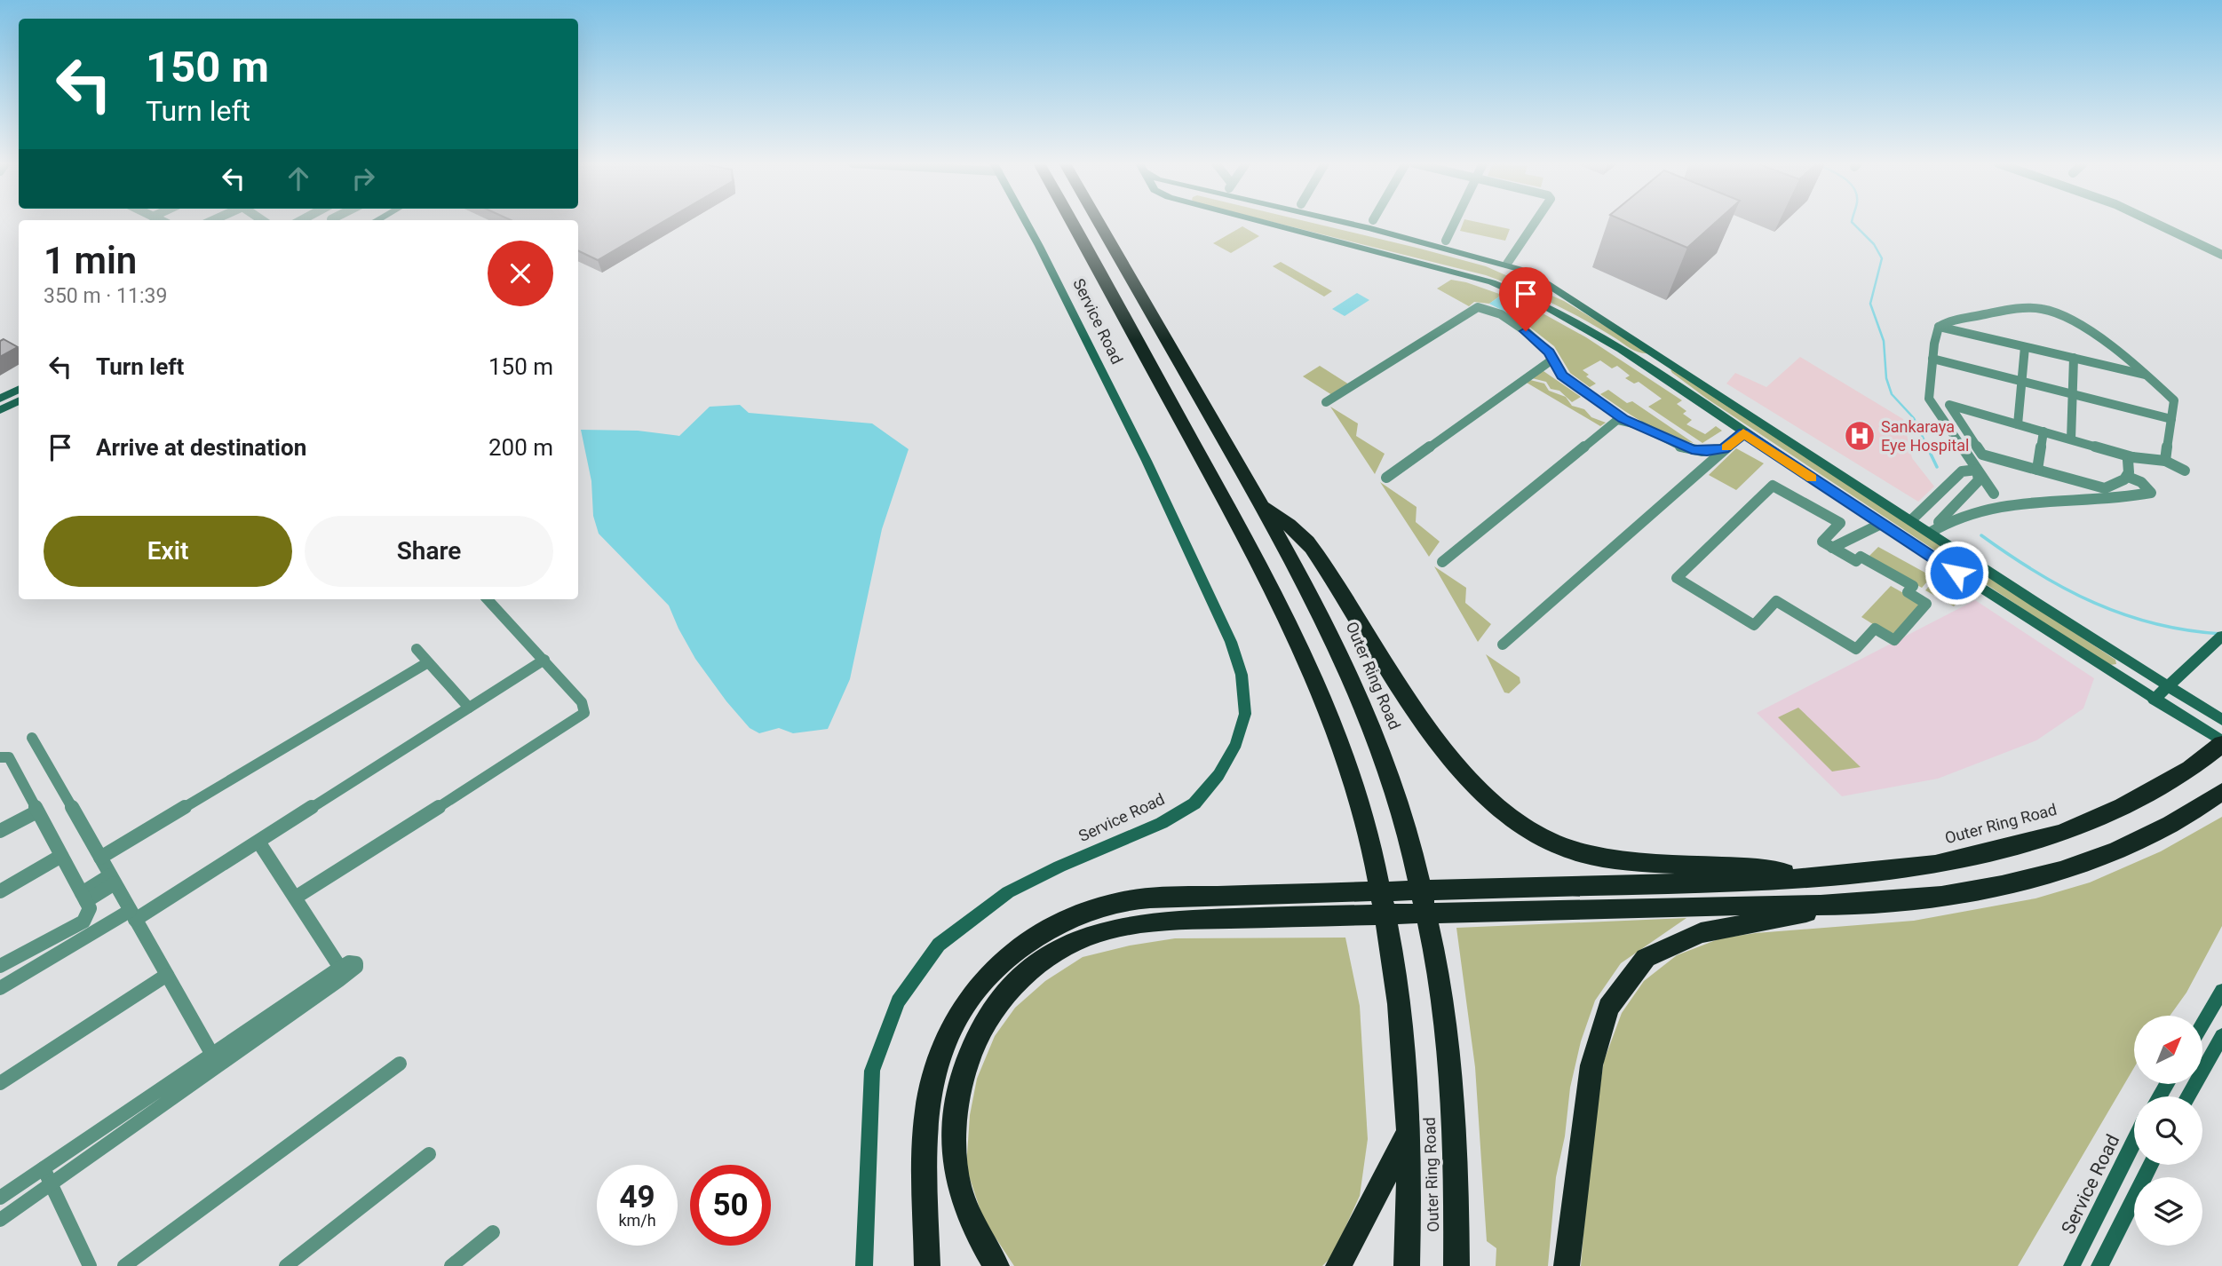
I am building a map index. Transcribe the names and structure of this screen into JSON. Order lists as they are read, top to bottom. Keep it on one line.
{"streets":{"highway":["Outer Ring Road"],"main road":["Service Road"]},"places":{"hospital":["Sankaraya Eye Hospital"]},"north":"top right","page":{"turn":["150 m","Turn left"],"heading":["1 min","350 m · 11:39"],"list":[{"name":"Turn left","value":"150 m"},{"name":"Arrive at destination","value":"200 m"}],"buttons":["Exit","Share"],"speed":"49 km/h","limit":"50"}}
